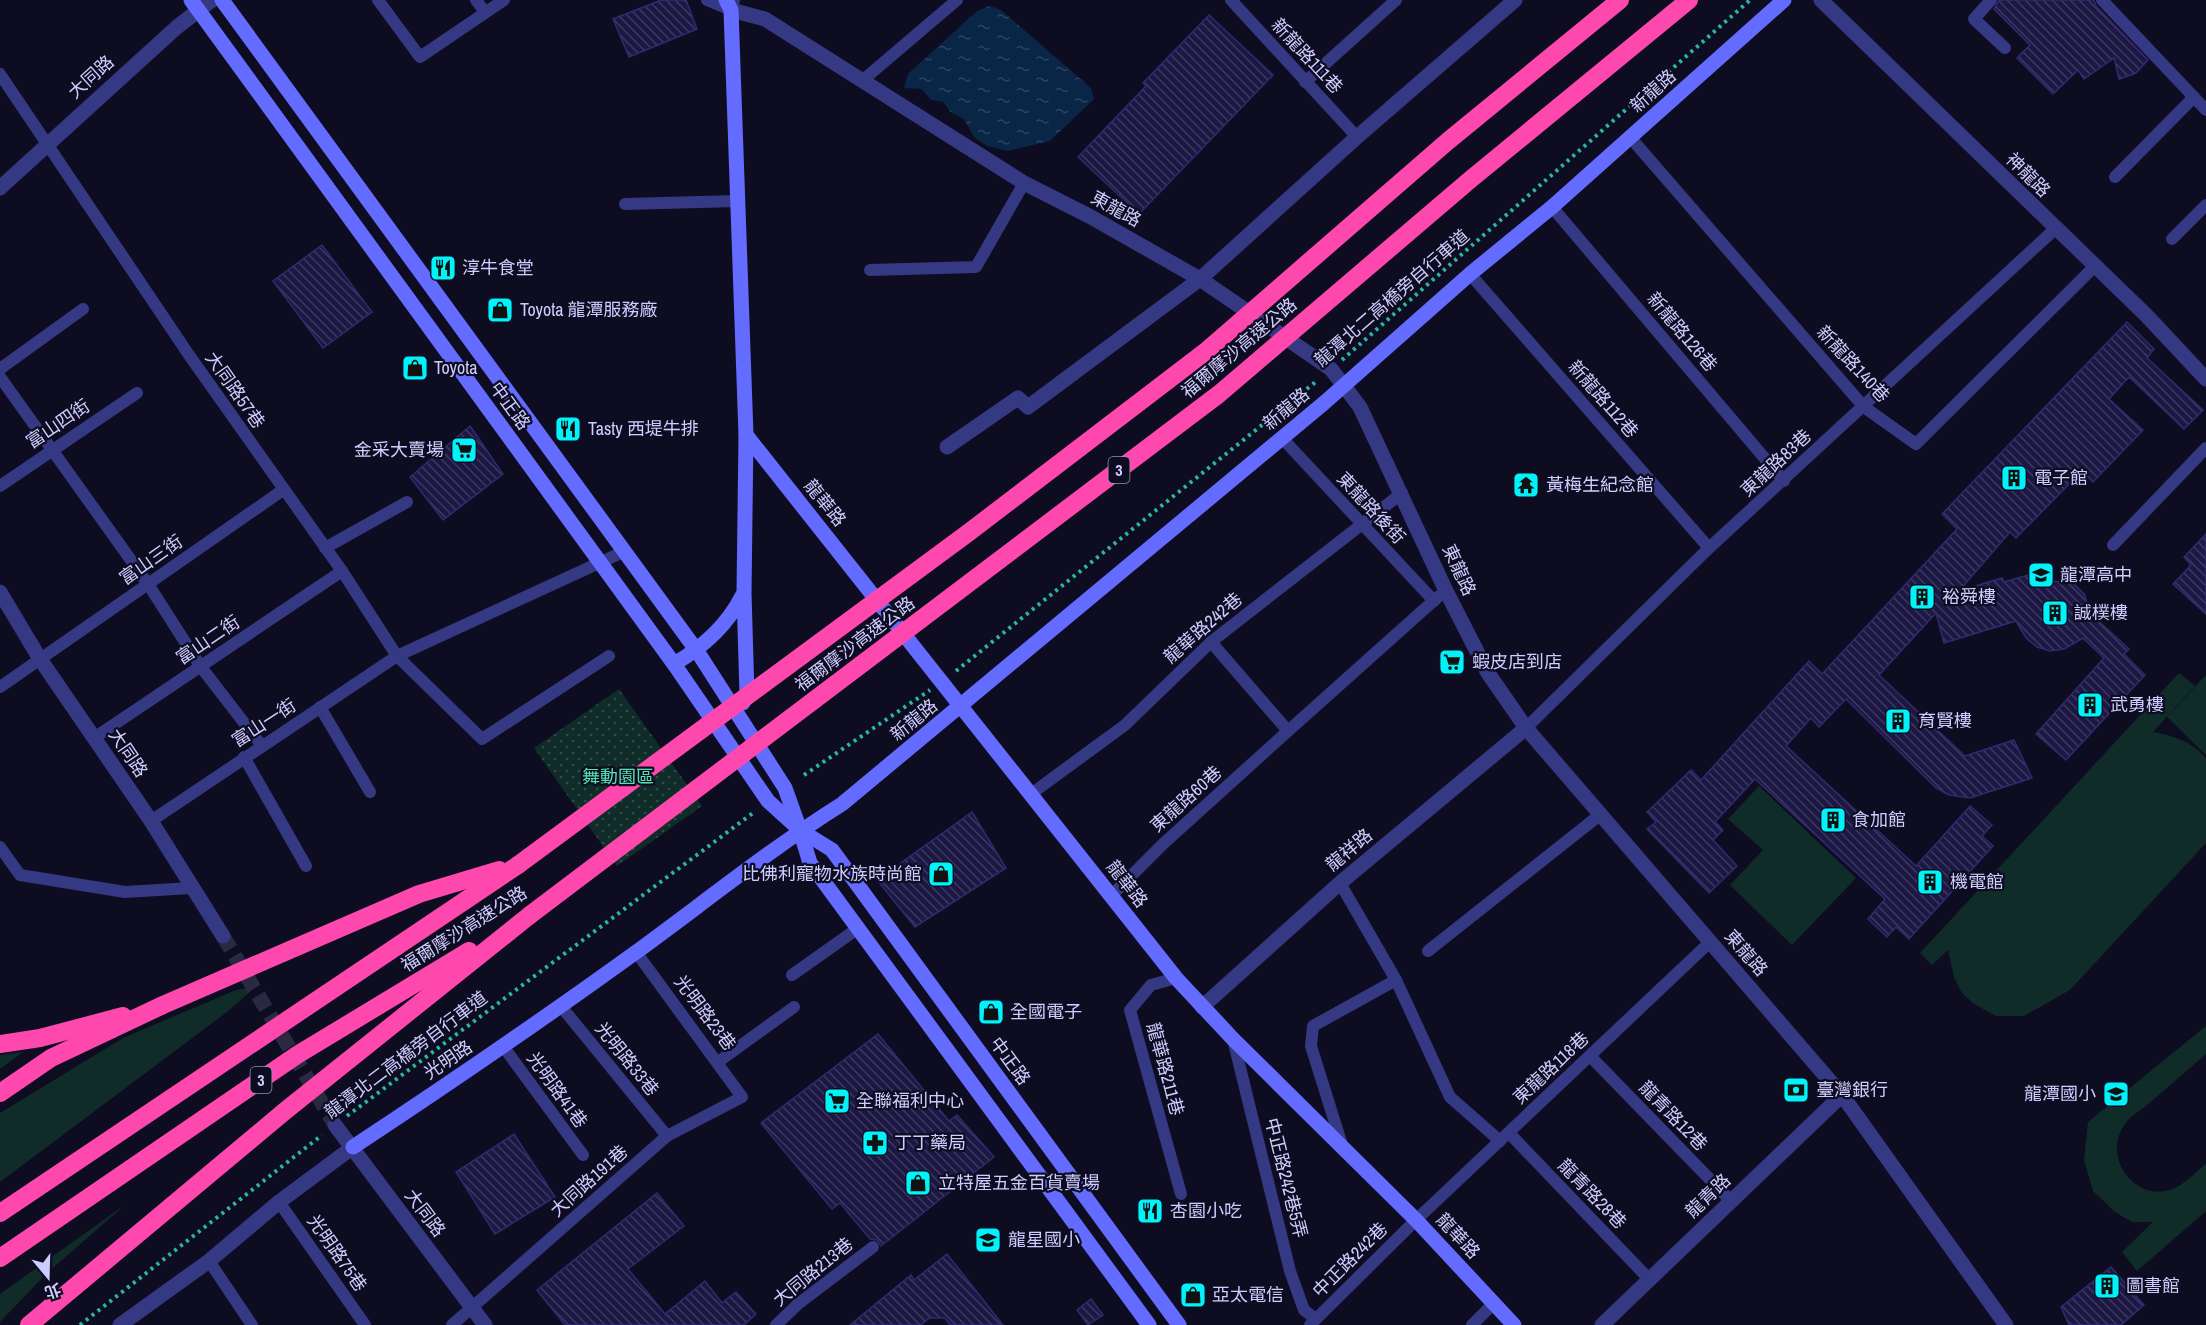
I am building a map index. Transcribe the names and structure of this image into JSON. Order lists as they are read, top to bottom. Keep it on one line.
{"streets":{"highway":["福爾摩沙高速公路","3"],"street":["大同路","新龍路","神龍路","東龍路","中正路","龍華路","龍祥路","光明路","龍青路"],"lane":["新龍路111巷","新龍路126巷","新龍路140巷","大同路57巷","新龍路112巷","富山四街","東龍路83巷","東龍路後街","富山三街","龍華路242巷","富山二街","富山一街","東龍路60巷","光明路23巷","光明路33巷","東龍路118巷","龍華路211巷","光明路41巷","龍青路12巷","中正路242巷5弄","大同路191巷","龍青路28巷","光明路75巷","中正路242巷","大同路213巷"],"path":["龍潭北二高橋旁自行車道"]},"crossings":[["大同路","龍潭北二高橋旁自行車道"],["大同路","大同路57巷"],["大同路","中正路"],["大同路","富山三街"],["大同路","富山二街"],["大同路","富山一街"],["大同路","光明路"],["大同路","大同路191巷"],["新龍路","東龍路"],["新龍路","新龍路126巷"],["新龍路","新龍路140巷"],["新龍路","新龍路112巷"],["新龍路","中正路"],["新龍路","龍華路"],["新龍路","東龍路後街"],["新龍路","光明路"],["神龍路","新龍路140巷"],["神龍路","東龍路83巷"],["東龍路","龍潭北二高橋旁自行車道"],["東龍路","東龍路83巷"],["東龍路","東龍路後街"],["東龍路","龍華路242巷"],["東龍路","東龍路60巷"],["東龍路","龍祥路"],["東龍路","東龍路118巷"],["東龍路","龍青路"],["新龍路126巷","東龍路83巷"],["新龍路140巷","東龍路83巷"],["大同路57巷","富山三街"],["大同路57巷","富山二街"],["大同路57巷","富山一街"],["新龍路112巷","東龍路83巷"],["中正路","富山一街"],["中正路","光明路"],["東龍路83巷","龍祥路"],["龍華路","龍華路242巷"],["龍華路","東龍路60巷"],["龍華路","龍祥路"],["龍華路","東龍路118巷"],["龍華路","龍華路211巷"],["龍華路","中正路242巷5弄"],["龍華路","中正路242巷"],["東龍路後街","龍華路242巷"],["東龍路後街","東龍路60巷"],["龍祥路","龍青路28巷"],["光明路23巷","光明路"],["光明路23巷","大同路191巷"],["光明路33巷","光明路"],["光明路33巷","大同路191巷"],["光明路","光明路41巷"],["光明路","光明路75巷"],["東龍路118巷","龍青路12巷"],["東龍路118巷","龍青路28巷"],["東龍路118巷","中正路242巷"],["龍青路12巷","龍青路"],["中正路242巷5弄","中正路242巷"],["龍青路28巷","龍青路"]],"parks":["舞動園區"],"places":{"restaurant":["淳牛食堂","Tasty 西堤牛排","杏園小吃"],"shop":["Toyota 龍潭服務廠","Toyota","比佛利寵物水族時尚館","全國電子","立特屋五金百貨賣場","亞太電信"],"supermarket":["金采大賣場","蝦皮店到店","全聯福利中心"],"building":["電子館","裕舜樓","誠樸樓","武勇樓","育賢樓","食加館","機電館","圖書館"],"temple":["黃梅生紀念館"],"school or university":["龍潭高中","龍潭國小","龍星國小"],"bank":["臺灣銀行"],"pharmacy":["丁丁藥局"]},"north":"bottom"}
